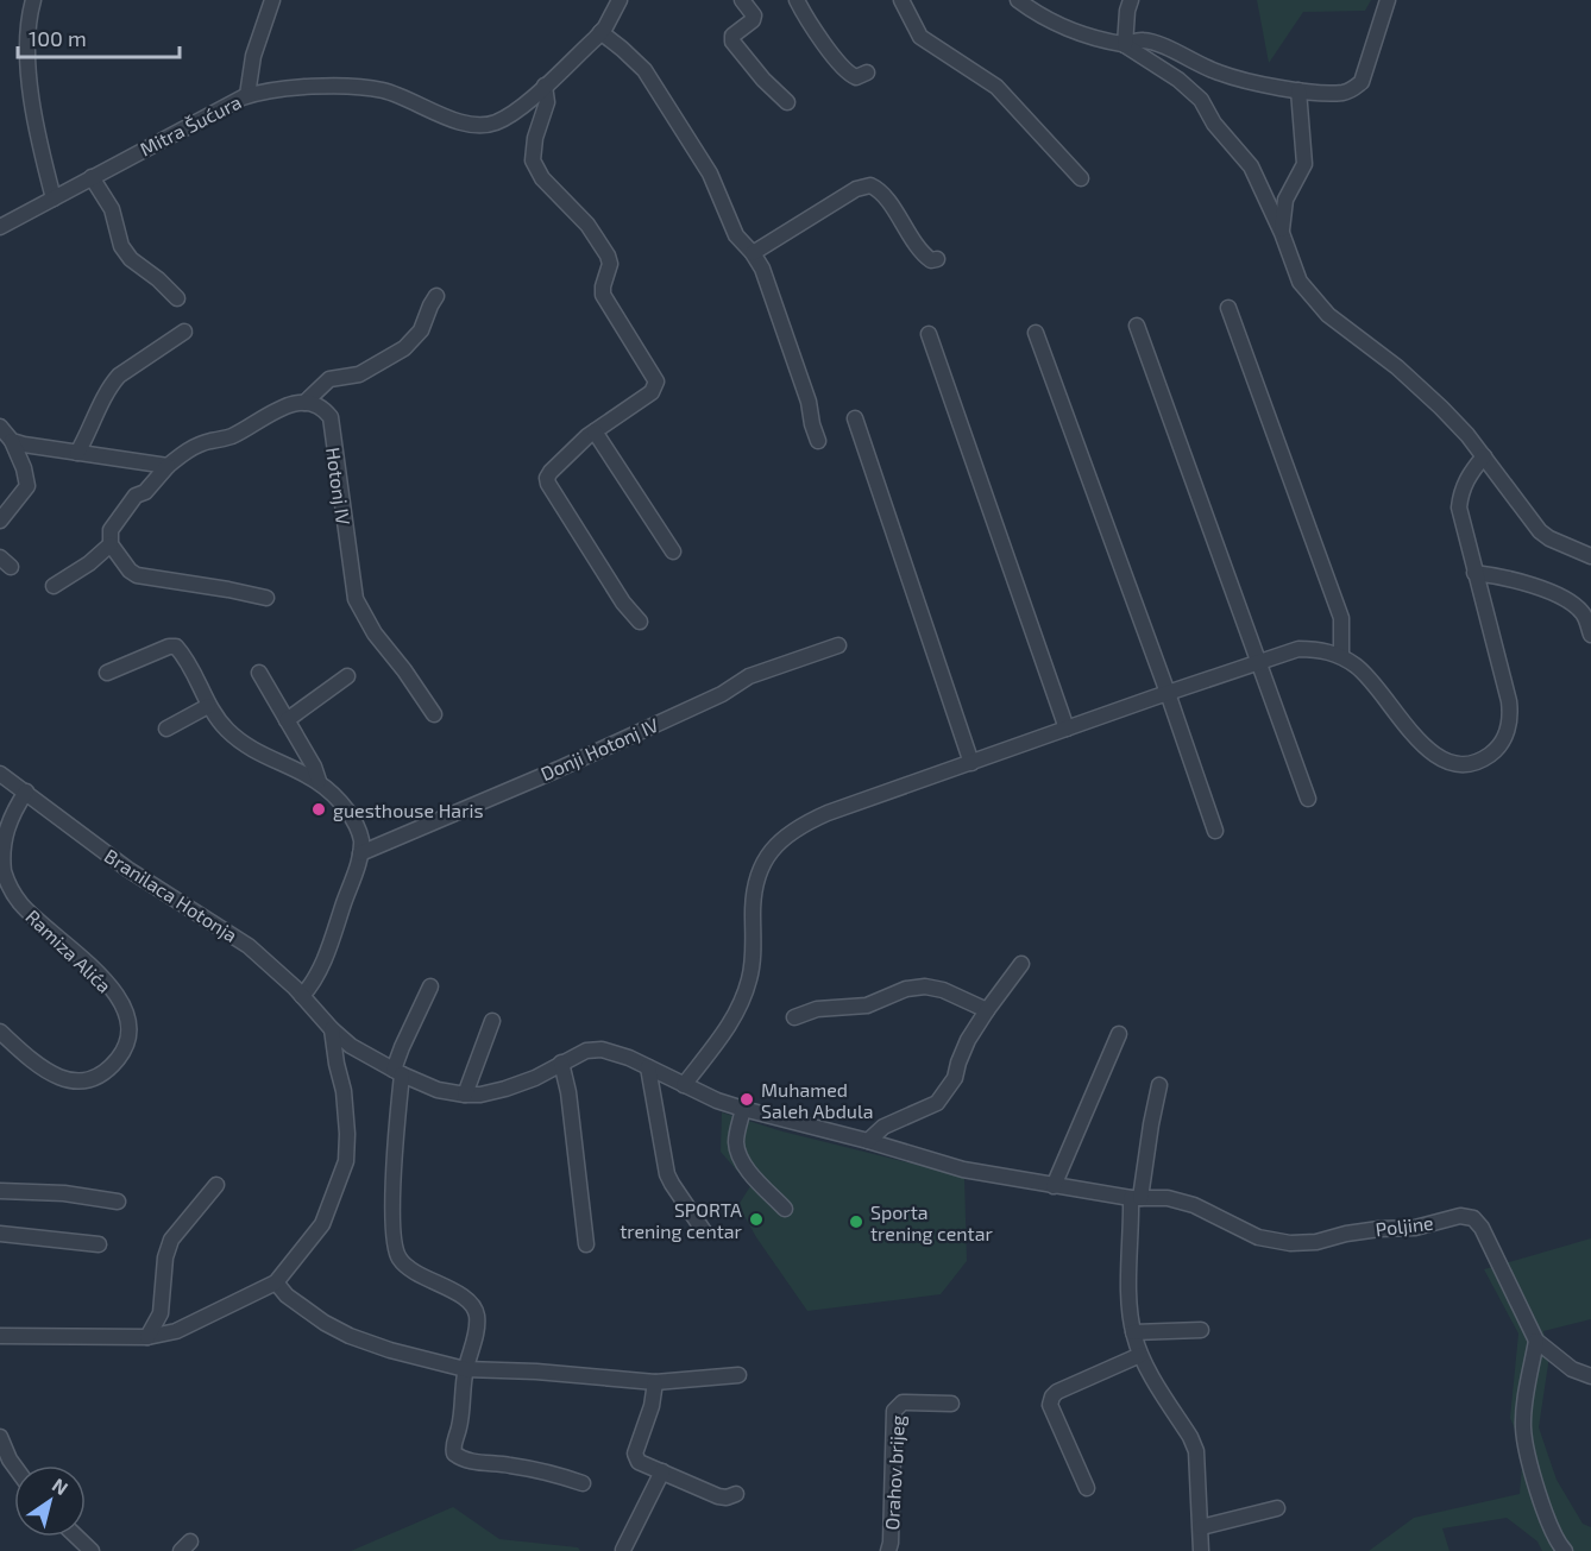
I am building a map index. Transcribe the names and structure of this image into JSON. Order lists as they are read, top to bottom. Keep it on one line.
{"streets":{"street":["Mitra Šućura","Hotonj IV","Donji Hotonj IV","Branilaca Hotonja","Ramiza Alića","Poljine","Orahov brijeg"]},"crossings":[["Branilaca Hotonja","Ramiza Alića"],["Branilaca Hotonja","Poljine"]],"places":["guesthouse Haris","Muhamed Saleh Abdula","SPORTA trening centar","Sporta trening centar"],"scale_bar":"100 m","north":"top right"}
